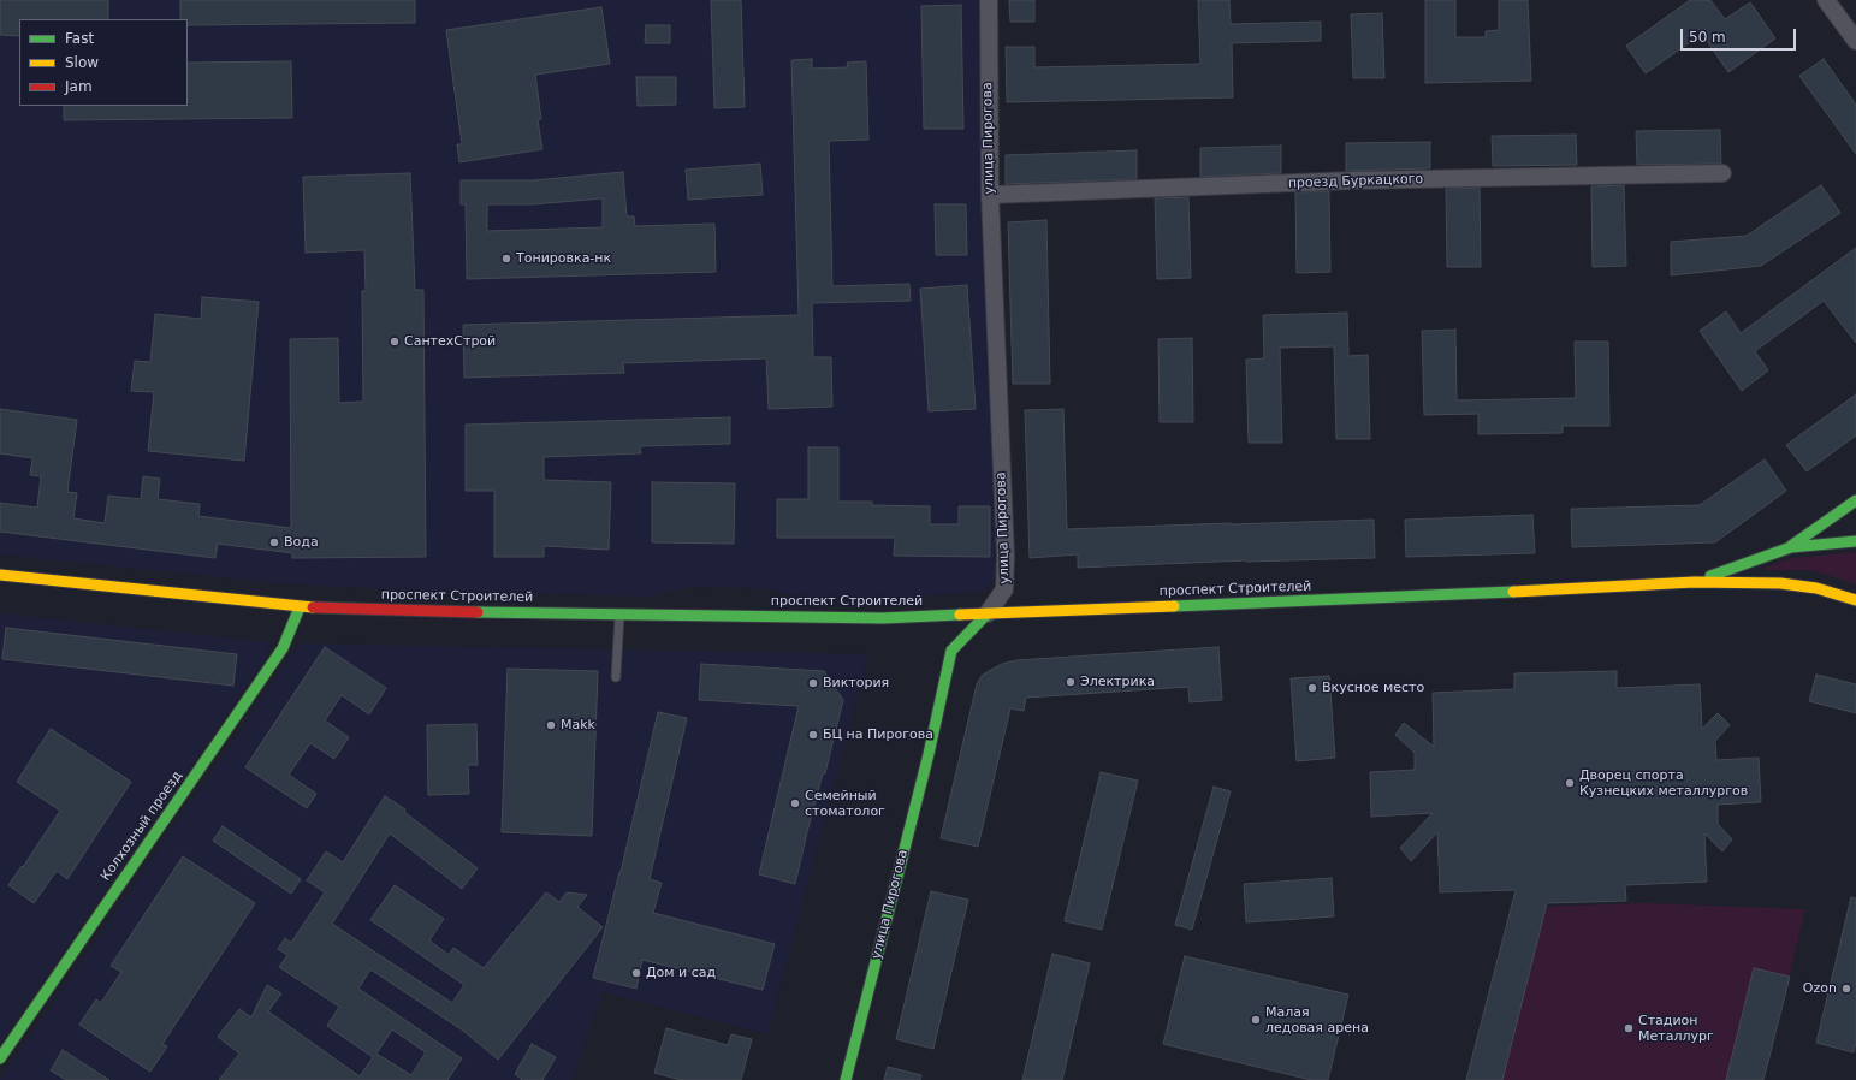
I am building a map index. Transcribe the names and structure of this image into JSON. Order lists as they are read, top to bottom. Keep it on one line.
{"streets":{"street":["улица Пирогова","проезд Буркацкого","проспект Строителей","Колхозный проезд"]},"crossings":[["улица Пирогова","проезд Буркацкого"],["улица Пирогова","проспект Строителей"],["проспект Строителей","Колхозный проезд"]],"places":["Тонировка-нк","СантехСтрой","Вода","Электрика","Виктория","Вкусное место","Makk","БЦ на Пирогова","Дворец спорта Кузнецких металлургов","Семейный стоматолог","Дом и сад","Ozon","Малая ледовая арена","Стадион Металлург"],"legend":["Fast","Slow","Jam"],"scale_bar":"50 m"}
